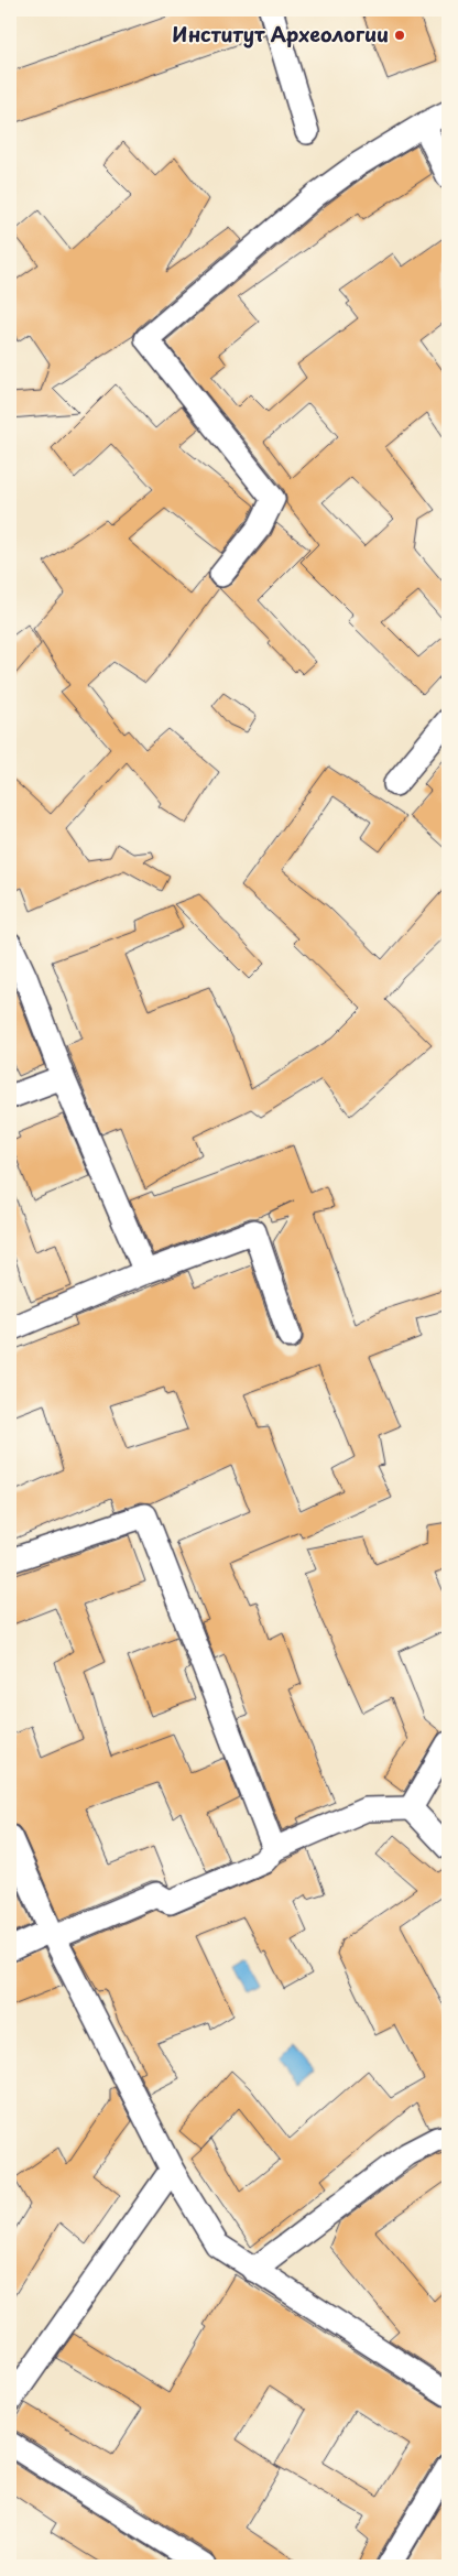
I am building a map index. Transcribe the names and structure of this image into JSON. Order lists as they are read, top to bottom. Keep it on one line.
{"places":["Институт Археологии"]}
